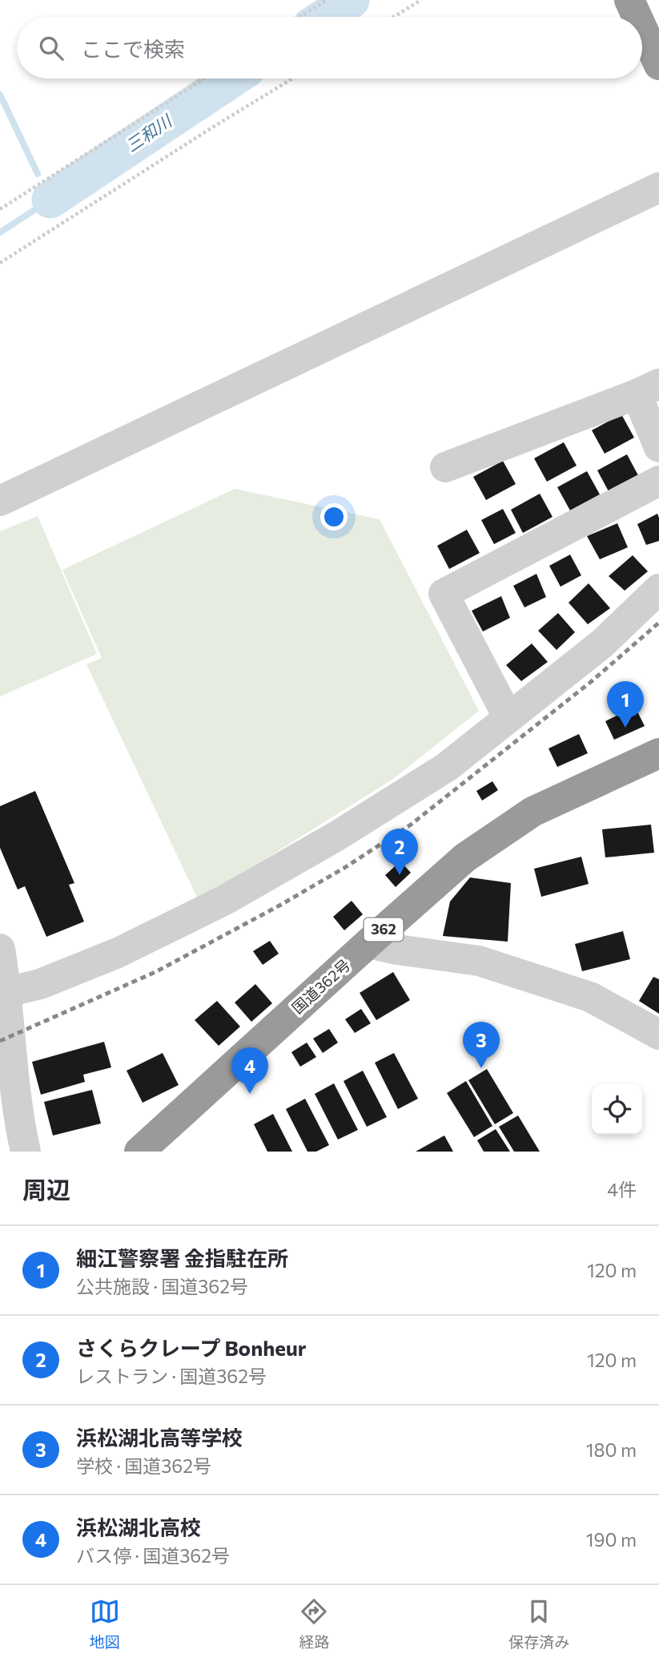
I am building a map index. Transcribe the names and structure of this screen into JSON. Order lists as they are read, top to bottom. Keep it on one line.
{"streets":{"highway":["362","国道362号"]},"water":["三和川"],"page":{"search":"ここで検索","pins":["1","2","3","4"],"heading":["周辺","4件"],"list":[{"mark":"1","name":"細江警察署 金指駐在所","note":"公共施設 · 国道362号","value":"120 m"},{"mark":"2","name":"さくらクレープ Bonheur","note":"レストラン · 国道362号","value":"120 m"},{"mark":"3","name":"浜松湖北高等学校","note":"学校 · 国道362号","value":"180 m"},{"mark":"4","name":"浜松湖北高校","note":"バス停 · 国道362号","value":"190 m"}],"nav":["地図","経路","保存済み"]}}
